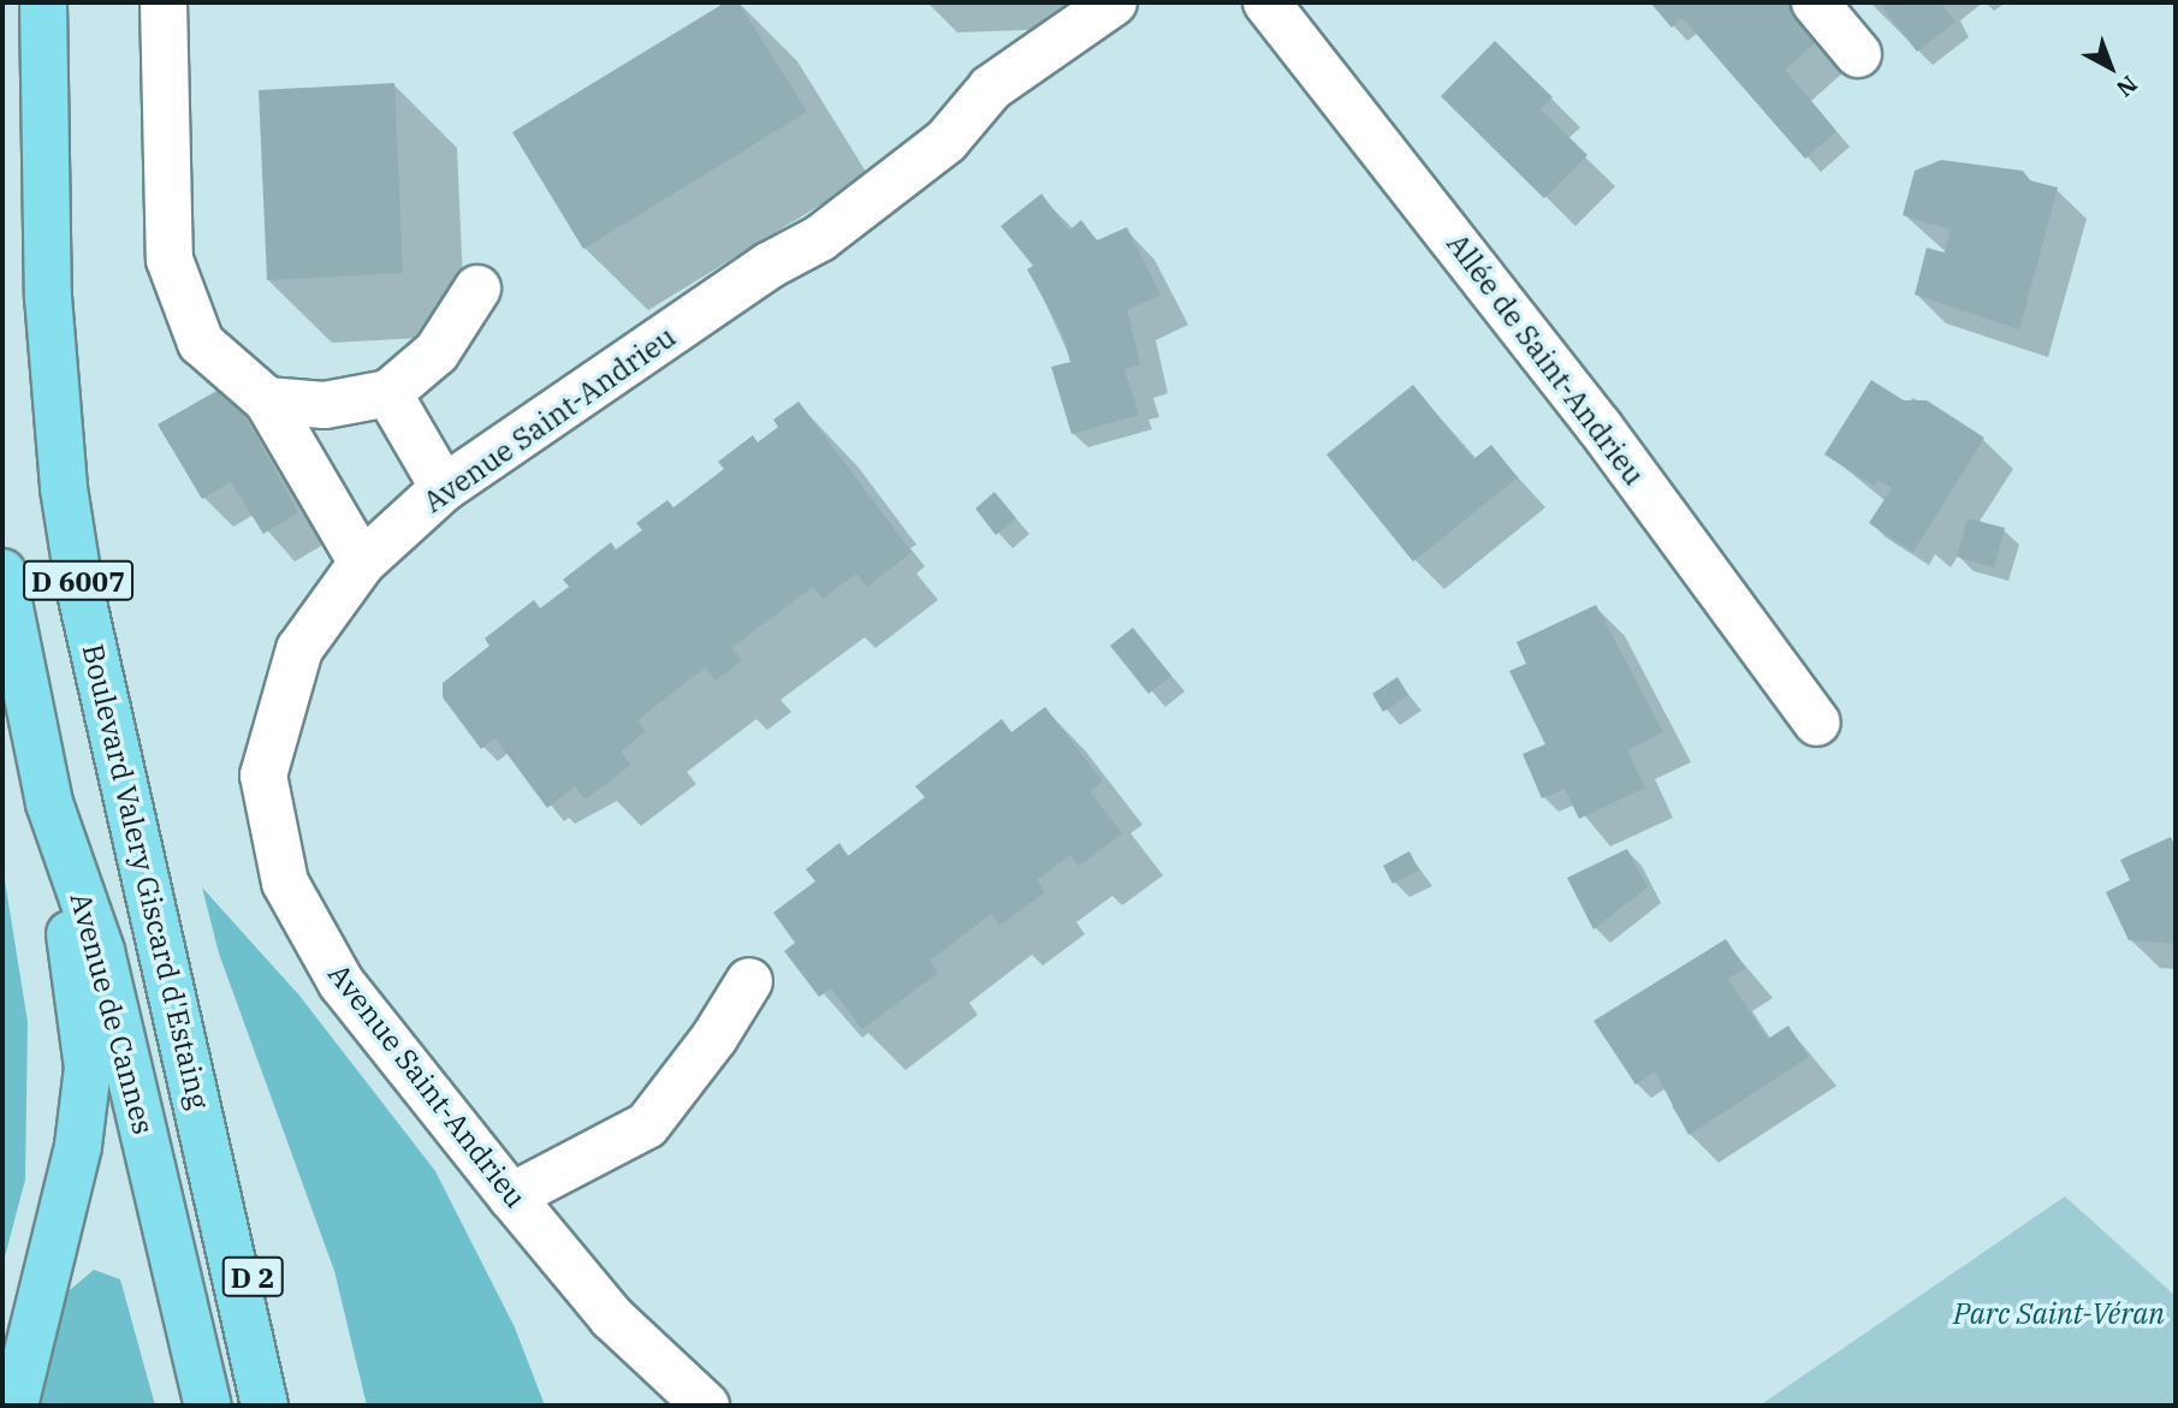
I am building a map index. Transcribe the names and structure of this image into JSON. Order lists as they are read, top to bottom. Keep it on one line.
{"streets":{"main road":["D 6007","Boulevard Valery Giscard d'Estaing","Avenue de Cannes","D 2"],"street":["Allée de Saint-Andrieu","Avenue Saint-Andrieu"]},"crossings":[["D 6007","Boulevard Valery Giscard d'Estaing"],["D 6007","D 2"],["Boulevard Valery Giscard d'Estaing","D 2"]],"parks":["Parc Saint-Véran"],"north":"bottom right"}
